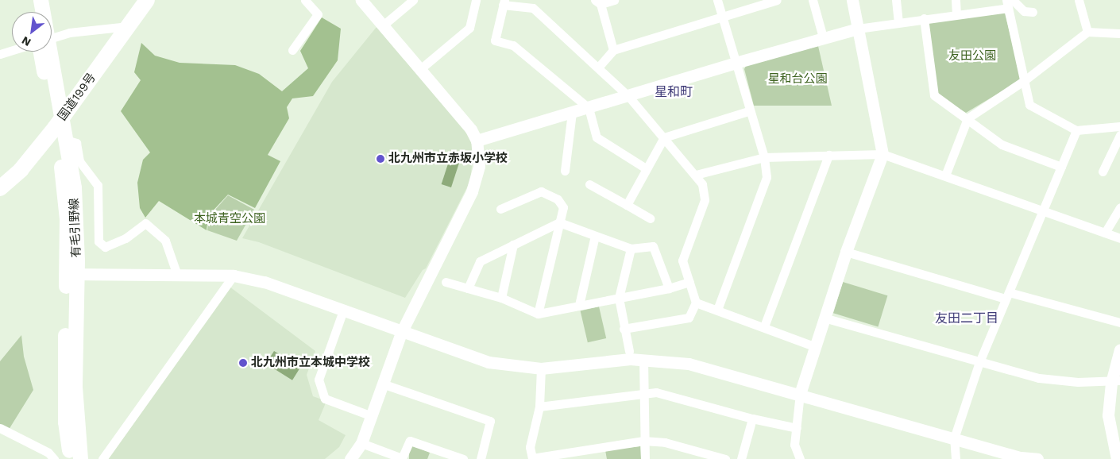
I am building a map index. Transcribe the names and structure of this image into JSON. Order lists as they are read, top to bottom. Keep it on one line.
{"streets":{"highway":["国道199号"],"main road":["有毛引野線"]},"crossings":[["国道199号","有毛引野線"]],"districts":["星和町","友田二丁目"],"parks":["友田公園","星和台公園","本城青空公園"],"places":["北九州市立赤坂小学校","北九州市立本城中学校"],"north":"bottom left"}
